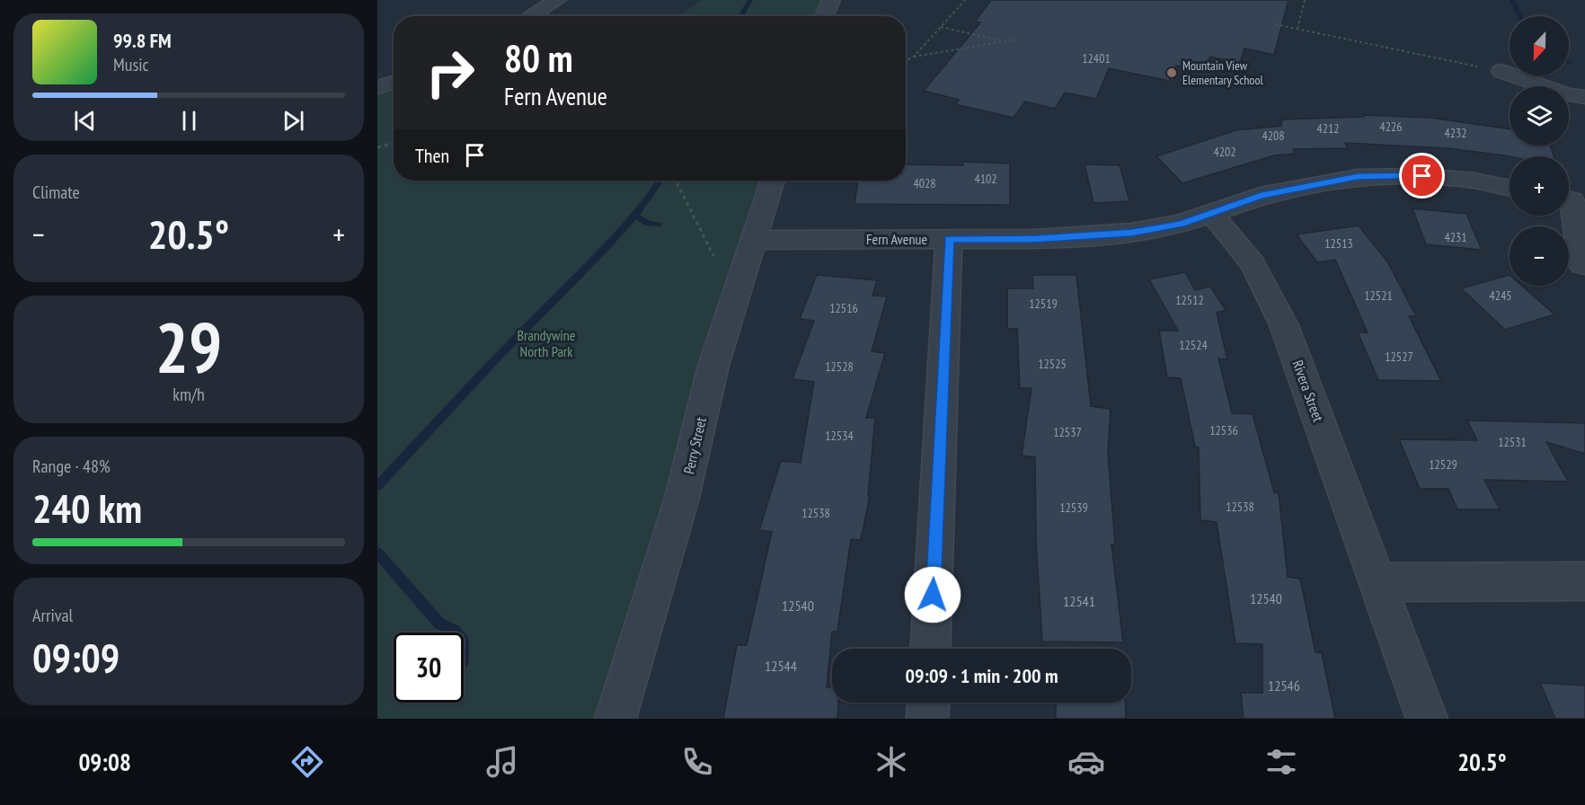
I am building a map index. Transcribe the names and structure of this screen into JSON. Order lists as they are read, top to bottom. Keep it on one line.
{"streets":{"street":["Fern Avenue","Rivera Street","Perry Street"]},"crossings":[["Fern Avenue","Rivera Street"],["Fern Avenue","Perry Street"]],"parks":["Brandywine North Park"],"places":["Mountain View Elementary School"],"house_numbers":["12401","4226","4212","4232","4208","4202","4102","4028","4231","12513","12521","4245","12512","12519","12516","12524","12527","12525","12528","12536","12537","12534","12531","12529","12538","12539","12538","12540","12541","12540","12544","12546"],"north":"bottom","page":{"map_buttons":["+","−"],"turn":["80 m","Fern Avenue"],"song":["99.8 FM","Music"],"then":"Then","tile":["Climate",["29","km/h"],["Range · 48%","240 km"],["Arrival","09:09"]],"heat":["−","20.5°","+"],"limit":"30","trip":"09:09 · 1 min · 200 m","tabs":["09:08","20.5°"]}}
